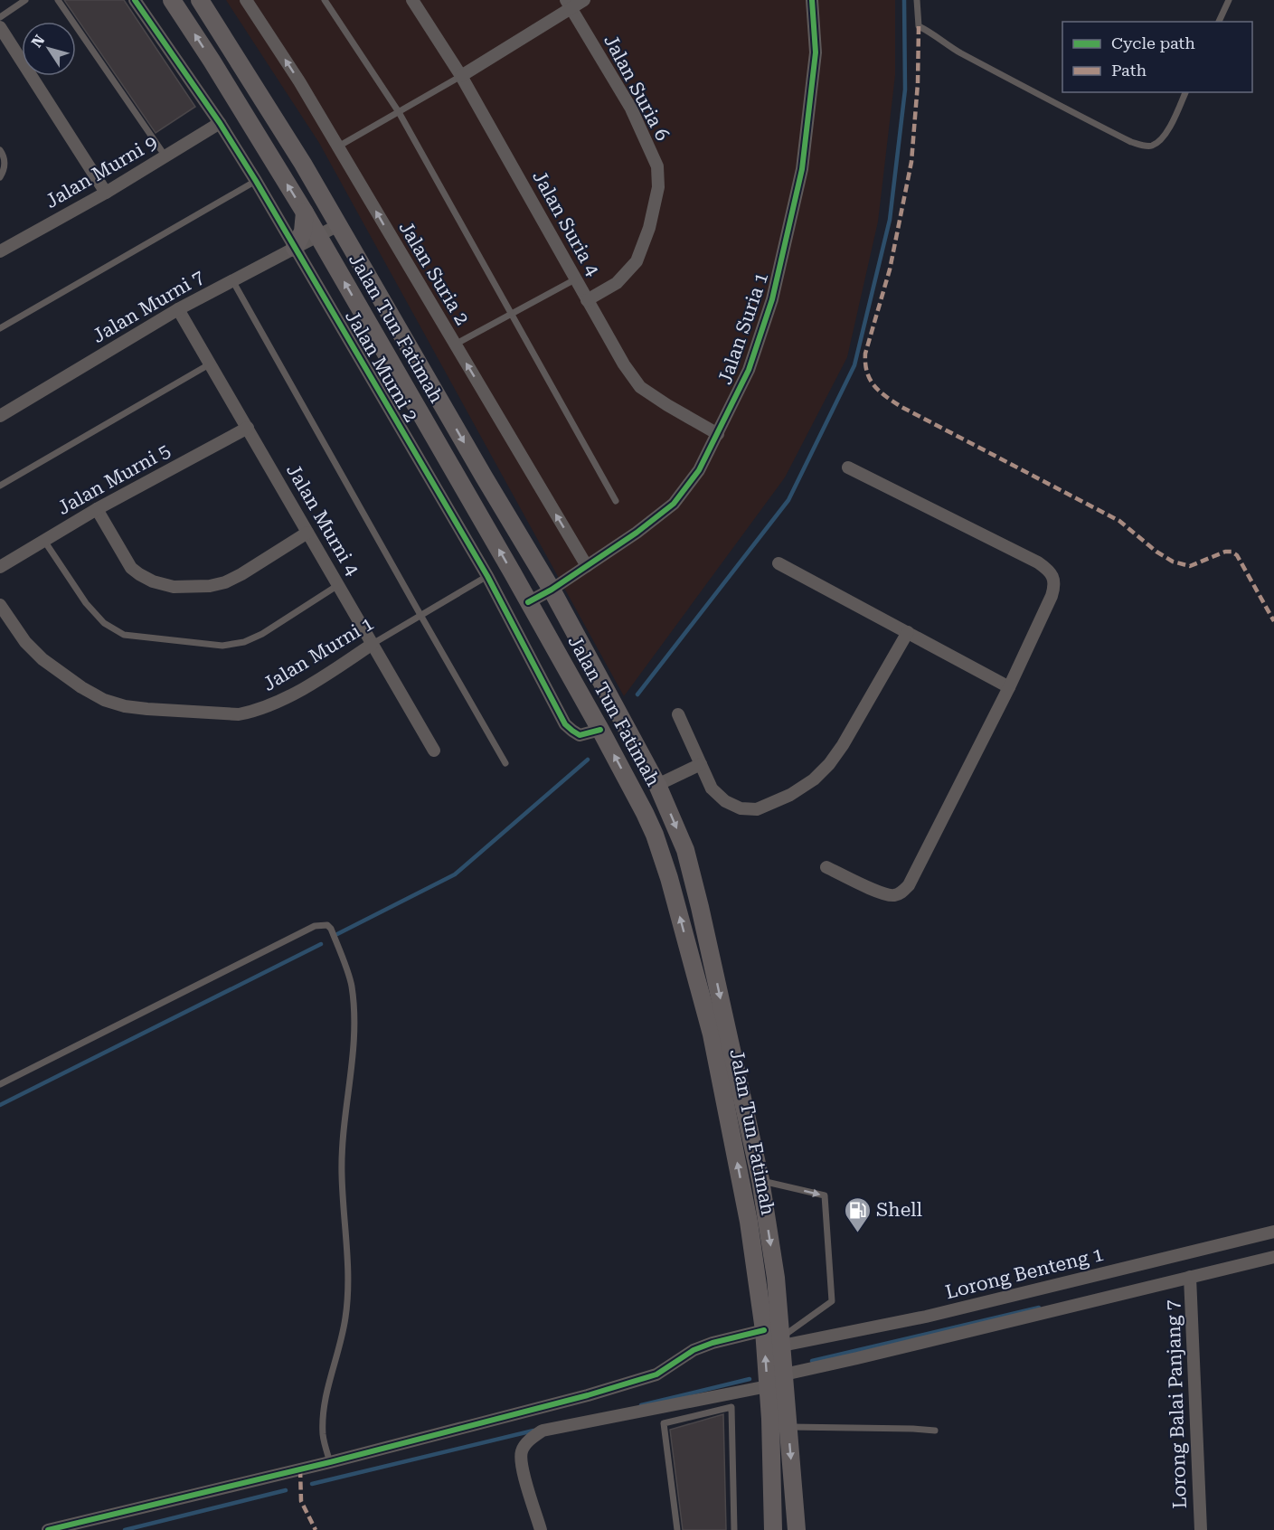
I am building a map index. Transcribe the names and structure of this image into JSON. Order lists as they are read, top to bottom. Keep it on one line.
{"streets":{"main road":["Jalan Tun Fatimah"],"street":["Jalan Suria 6","Jalan Murni 9","Jalan Suria 4","Jalan Suria 2","Jalan Murni 7","Jalan Suria 1","Jalan Murni 2","Jalan Murni 5","Jalan Murni 4","Jalan Murni 1","Lorong Benteng 1","Lorong Balai Panjang 7"]},"crossings":[["Jalan Suria 6","Jalan Suria 4"],["Jalan Murni 9","Jalan Murni 2"],["Jalan Suria 4","Jalan Suria 1"],["Jalan Suria 2","Jalan Suria 1"],["Jalan Murni 7","Jalan Tun Fatimah"],["Jalan Murni 7","Jalan Murni 2"],["Jalan Murni 7","Jalan Murni 4"],["Jalan Tun Fatimah","Jalan Suria 1"],["Jalan Tun Fatimah","Jalan Murni 2"],["Jalan Tun Fatimah","Lorong Benteng 1"],["Jalan Murni 2","Jalan Murni 1"],["Jalan Murni 5","Jalan Murni 4"],["Jalan Murni 4","Jalan Murni 1"]],"one_way":["Jalan Suria 2"],"places":{"fuel station":["Shell"]},"legend":["Cycle path","Path"],"north":"top left"}
